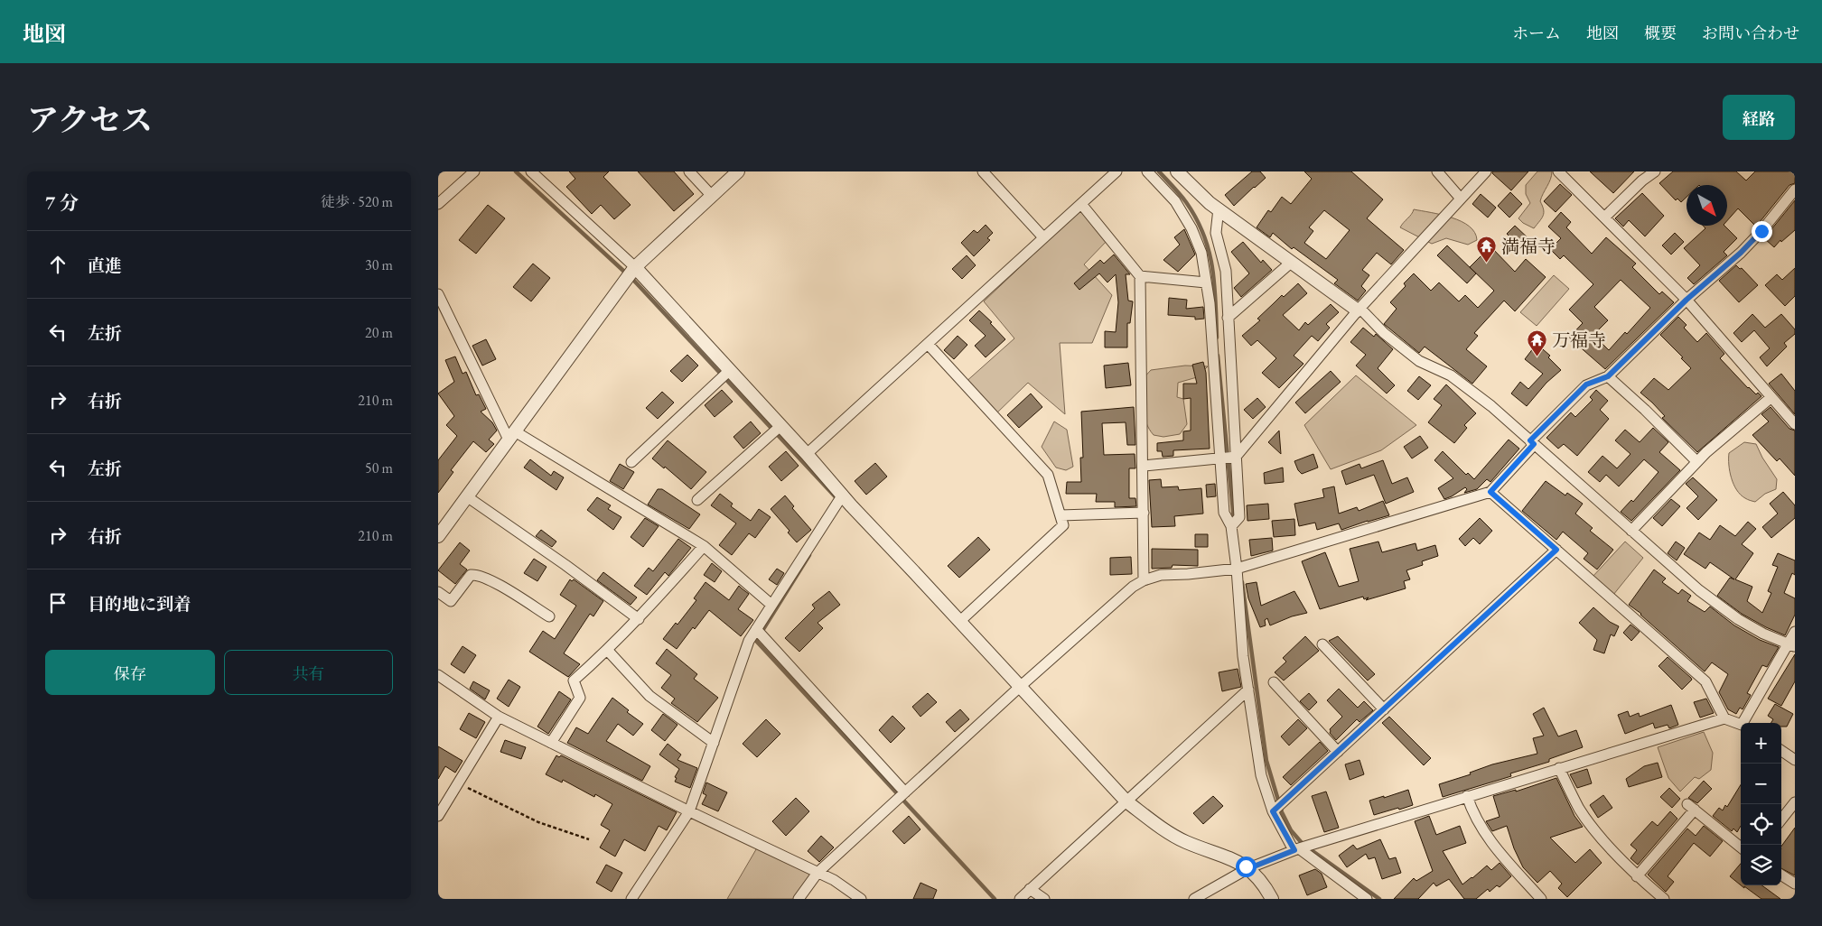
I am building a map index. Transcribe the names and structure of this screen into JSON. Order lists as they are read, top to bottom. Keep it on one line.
{"places":{"temple":["満福寺","万福寺"]},"north":"bottom right","page":{"header":"地図","nav":["ホーム","地図","概要","お問い合わせ"],"title":"アクセス","buttons":["経路",["保存","共有"]],"heading":["7 分","徒歩 · 520 m"],"list":[["直進","30 m"],["左折","20 m"],["右折","210 m"],["左折","50 m"],["右折","210 m"],"目的地に到着"],"map_buttons":["+","−"]}}
